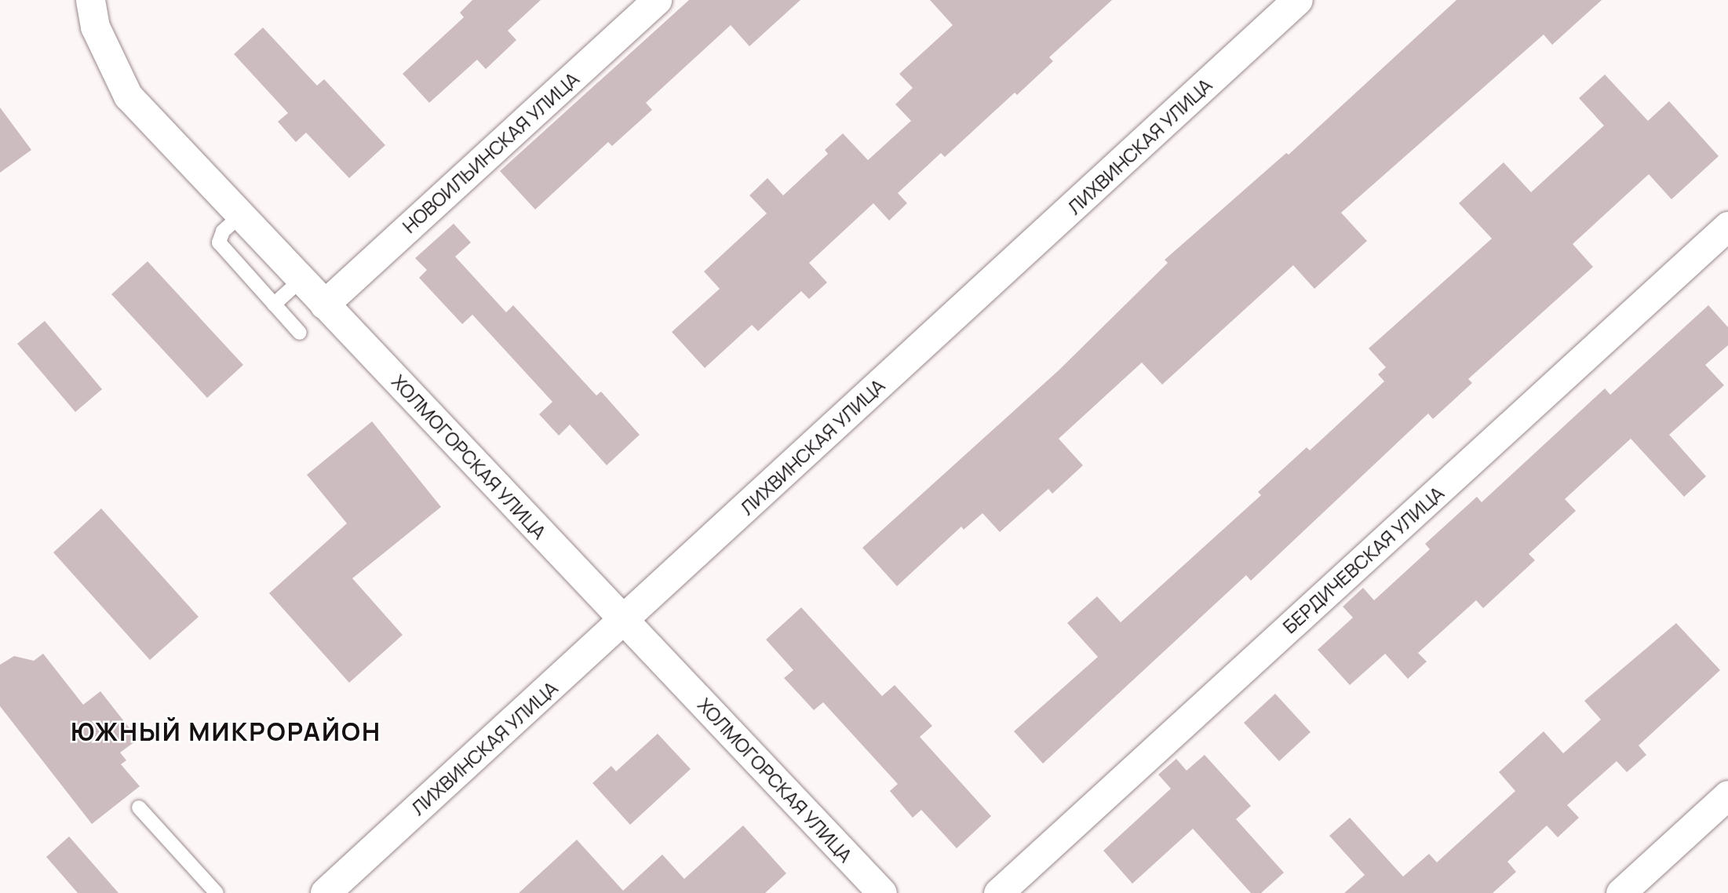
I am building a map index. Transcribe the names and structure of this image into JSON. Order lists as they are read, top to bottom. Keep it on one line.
{"streets":{"main road":["ЛИХВИНСКАЯ УЛИЦА"],"street":["НОВОИЛЬИНСКАЯ УЛИЦА","ХОЛМОГОРСКАЯ УЛИЦА","БЕРДИЧЕВСКАЯ УЛИЦА"]},"crossings":[["ЛИХВИНСКАЯ УЛИЦА","ХОЛМОГОРСКАЯ УЛИЦА"],["НОВОИЛЬИНСКАЯ УЛИЦА","ХОЛМОГОРСКАЯ УЛИЦА"]],"districts":["ЮЖНЫЙ МИКРОРАЙОН"]}
